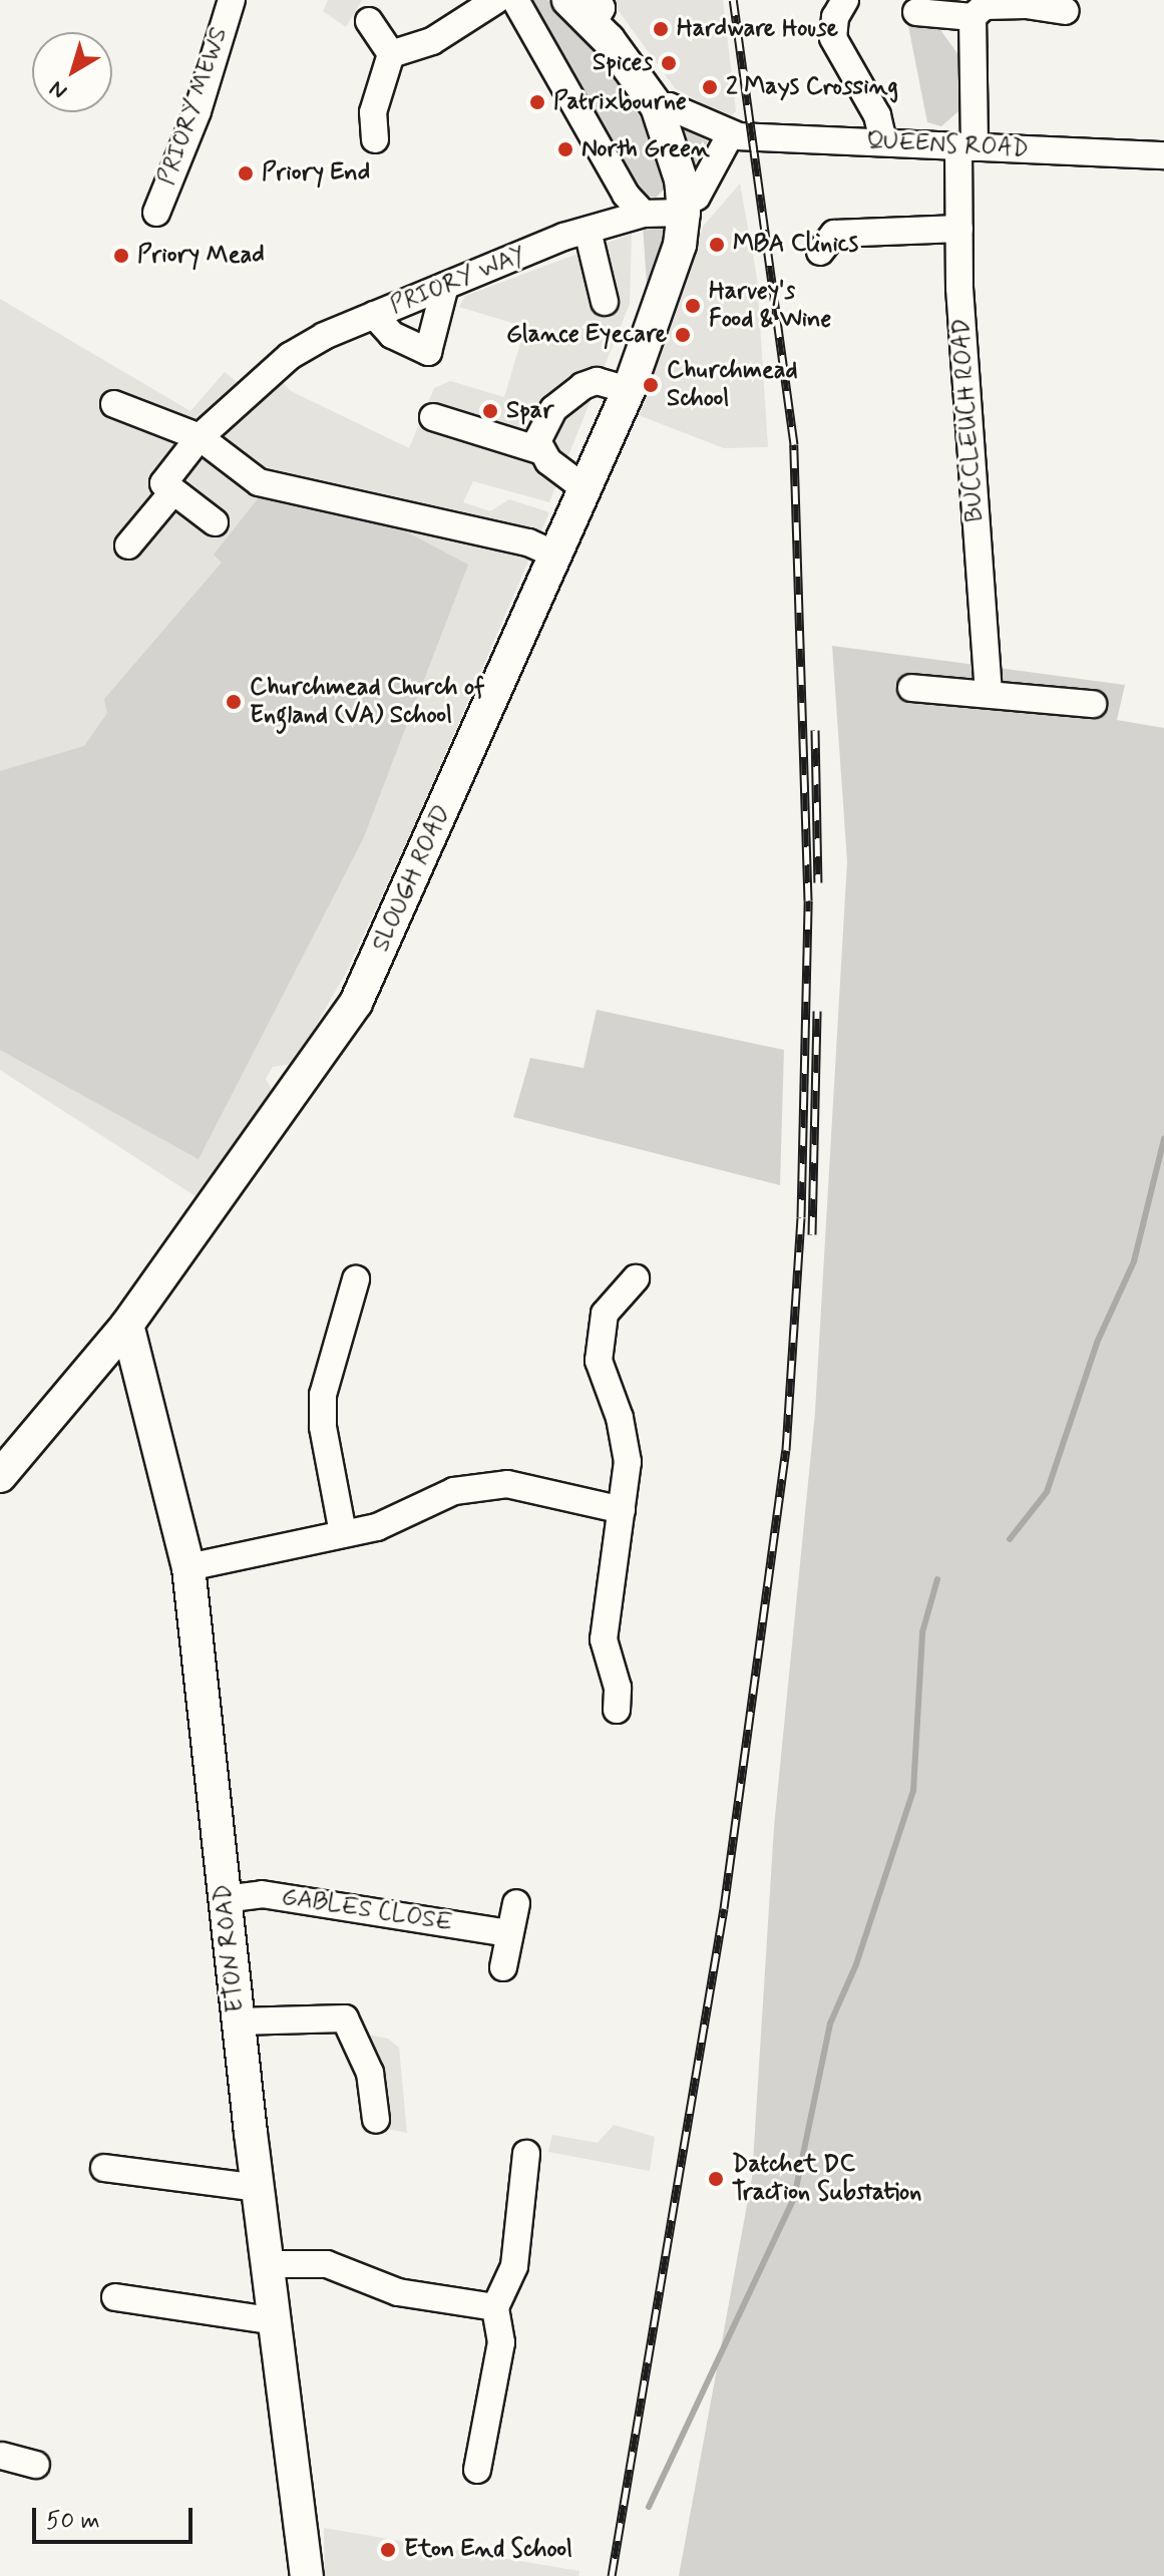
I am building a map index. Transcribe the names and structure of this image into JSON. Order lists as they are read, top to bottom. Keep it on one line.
{"streets":{"main road":["SLOUGH ROAD","ETON ROAD"],"street":["PRIORY MEWS","QUEENS ROAD","PRIORY WAY","BUCCLEUCH ROAD","GABLES CLOSE"]},"crossings":[["QUEENS ROAD","BUCCLEUCH ROAD"],["PRIORY WAY","SLOUGH ROAD"],["SLOUGH ROAD","ETON ROAD"],["GABLES CLOSE","ETON ROAD"]],"places":["Hardware House","Spices","2 Mays Crossing","Patrixbourne","North Green","Priory End","MBA Clinics","Priory Mead","Harvey's Food & Wine","Glance Eyecare","Churchmead School","Spar","Churchmead Church of England (VA) School","Datchet DC Traction Substation","Eton End School"],"scale_bar":"50 m","north":"bottom left"}
